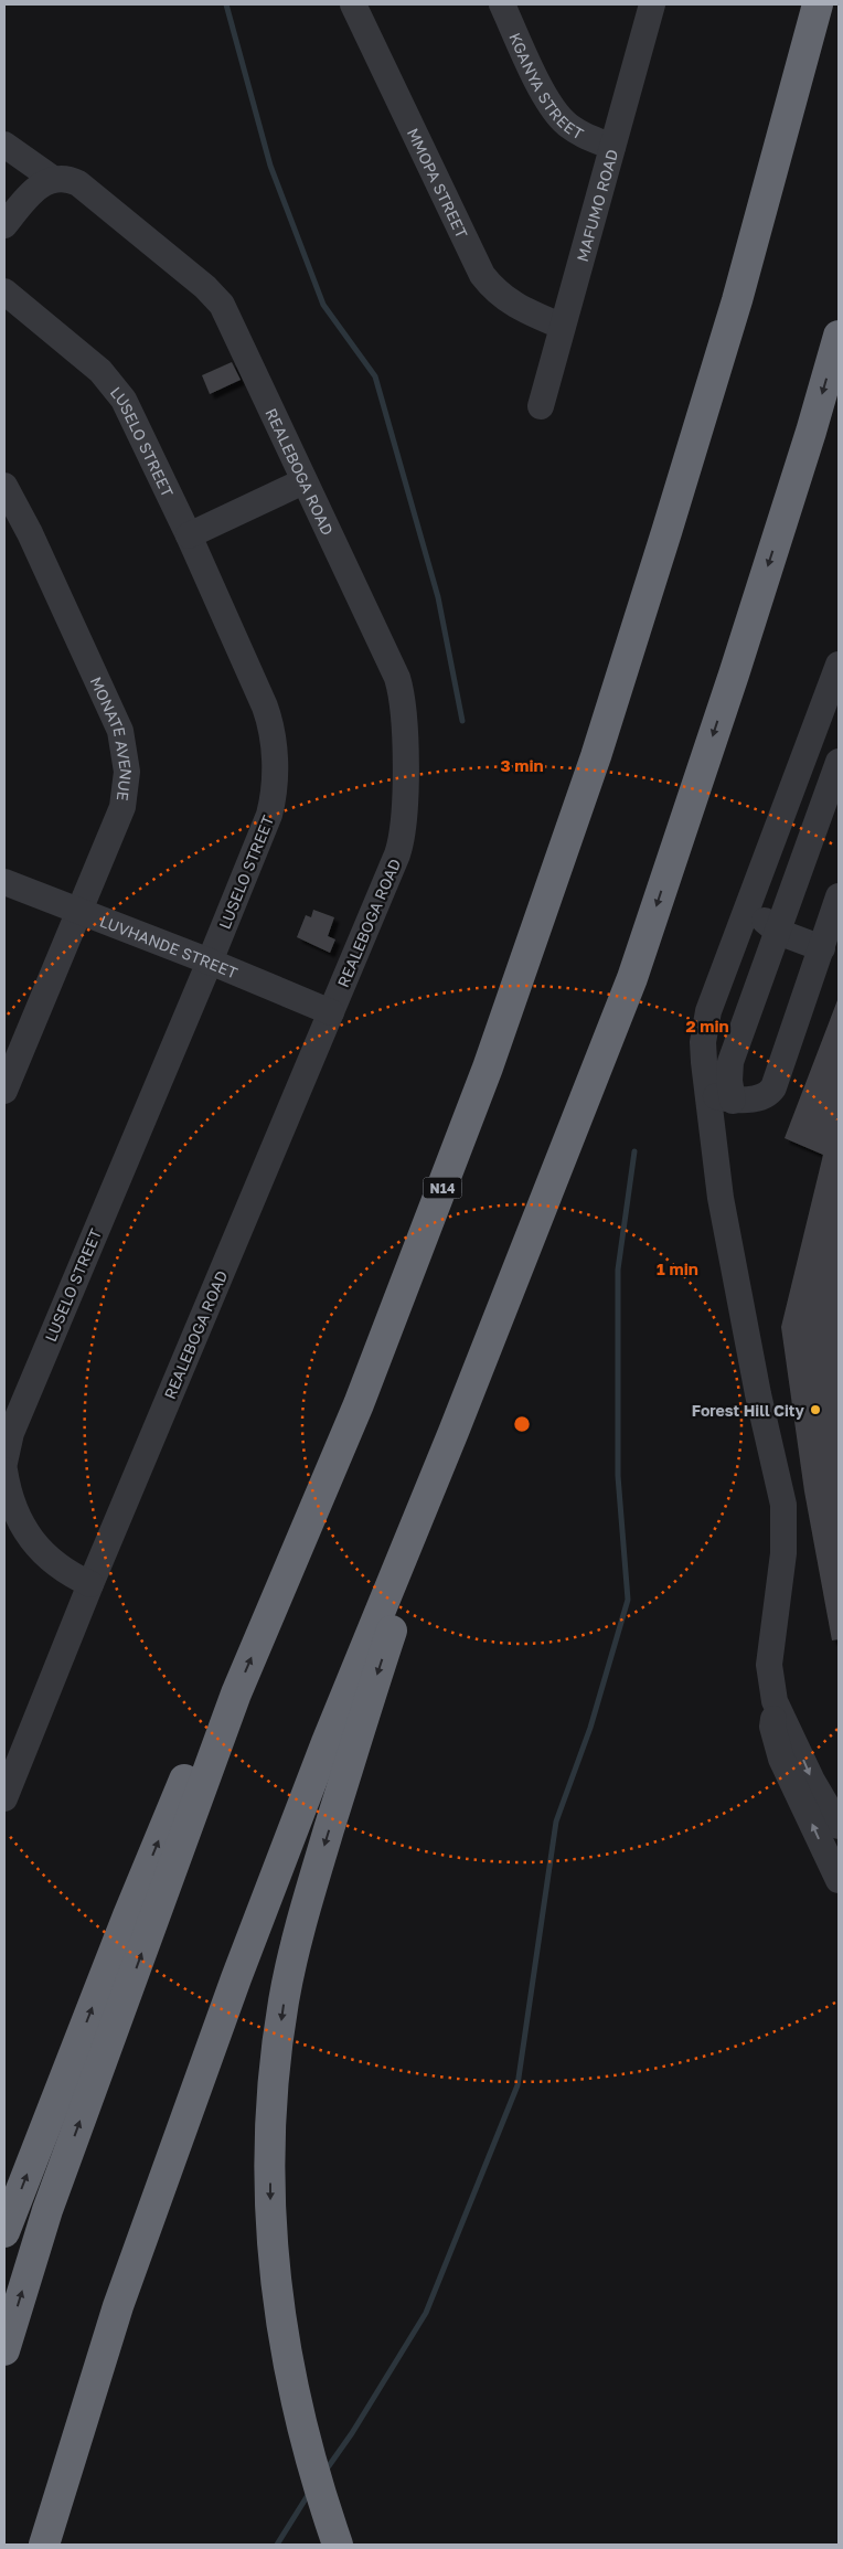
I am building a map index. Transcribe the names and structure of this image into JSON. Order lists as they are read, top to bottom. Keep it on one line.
{"streets":{"highway":["N14"],"street":["KGANYA STREET","MMOPA STREET","MAFUMO ROAD","LUSELO STREET","REALEBOGA ROAD","MONATE AVENUE","LUVHANDE STREET"]},"crossings":[["KGANYA STREET","MAFUMO ROAD"],["MMOPA STREET","MAFUMO ROAD"],["LUSELO STREET","LUVHANDE STREET"],["REALEBOGA ROAD","LUVHANDE STREET"],["MONATE AVENUE","LUVHANDE STREET"]],"places":["Forest Hill City"],"rings":["3 min","2 min","1 min"]}
